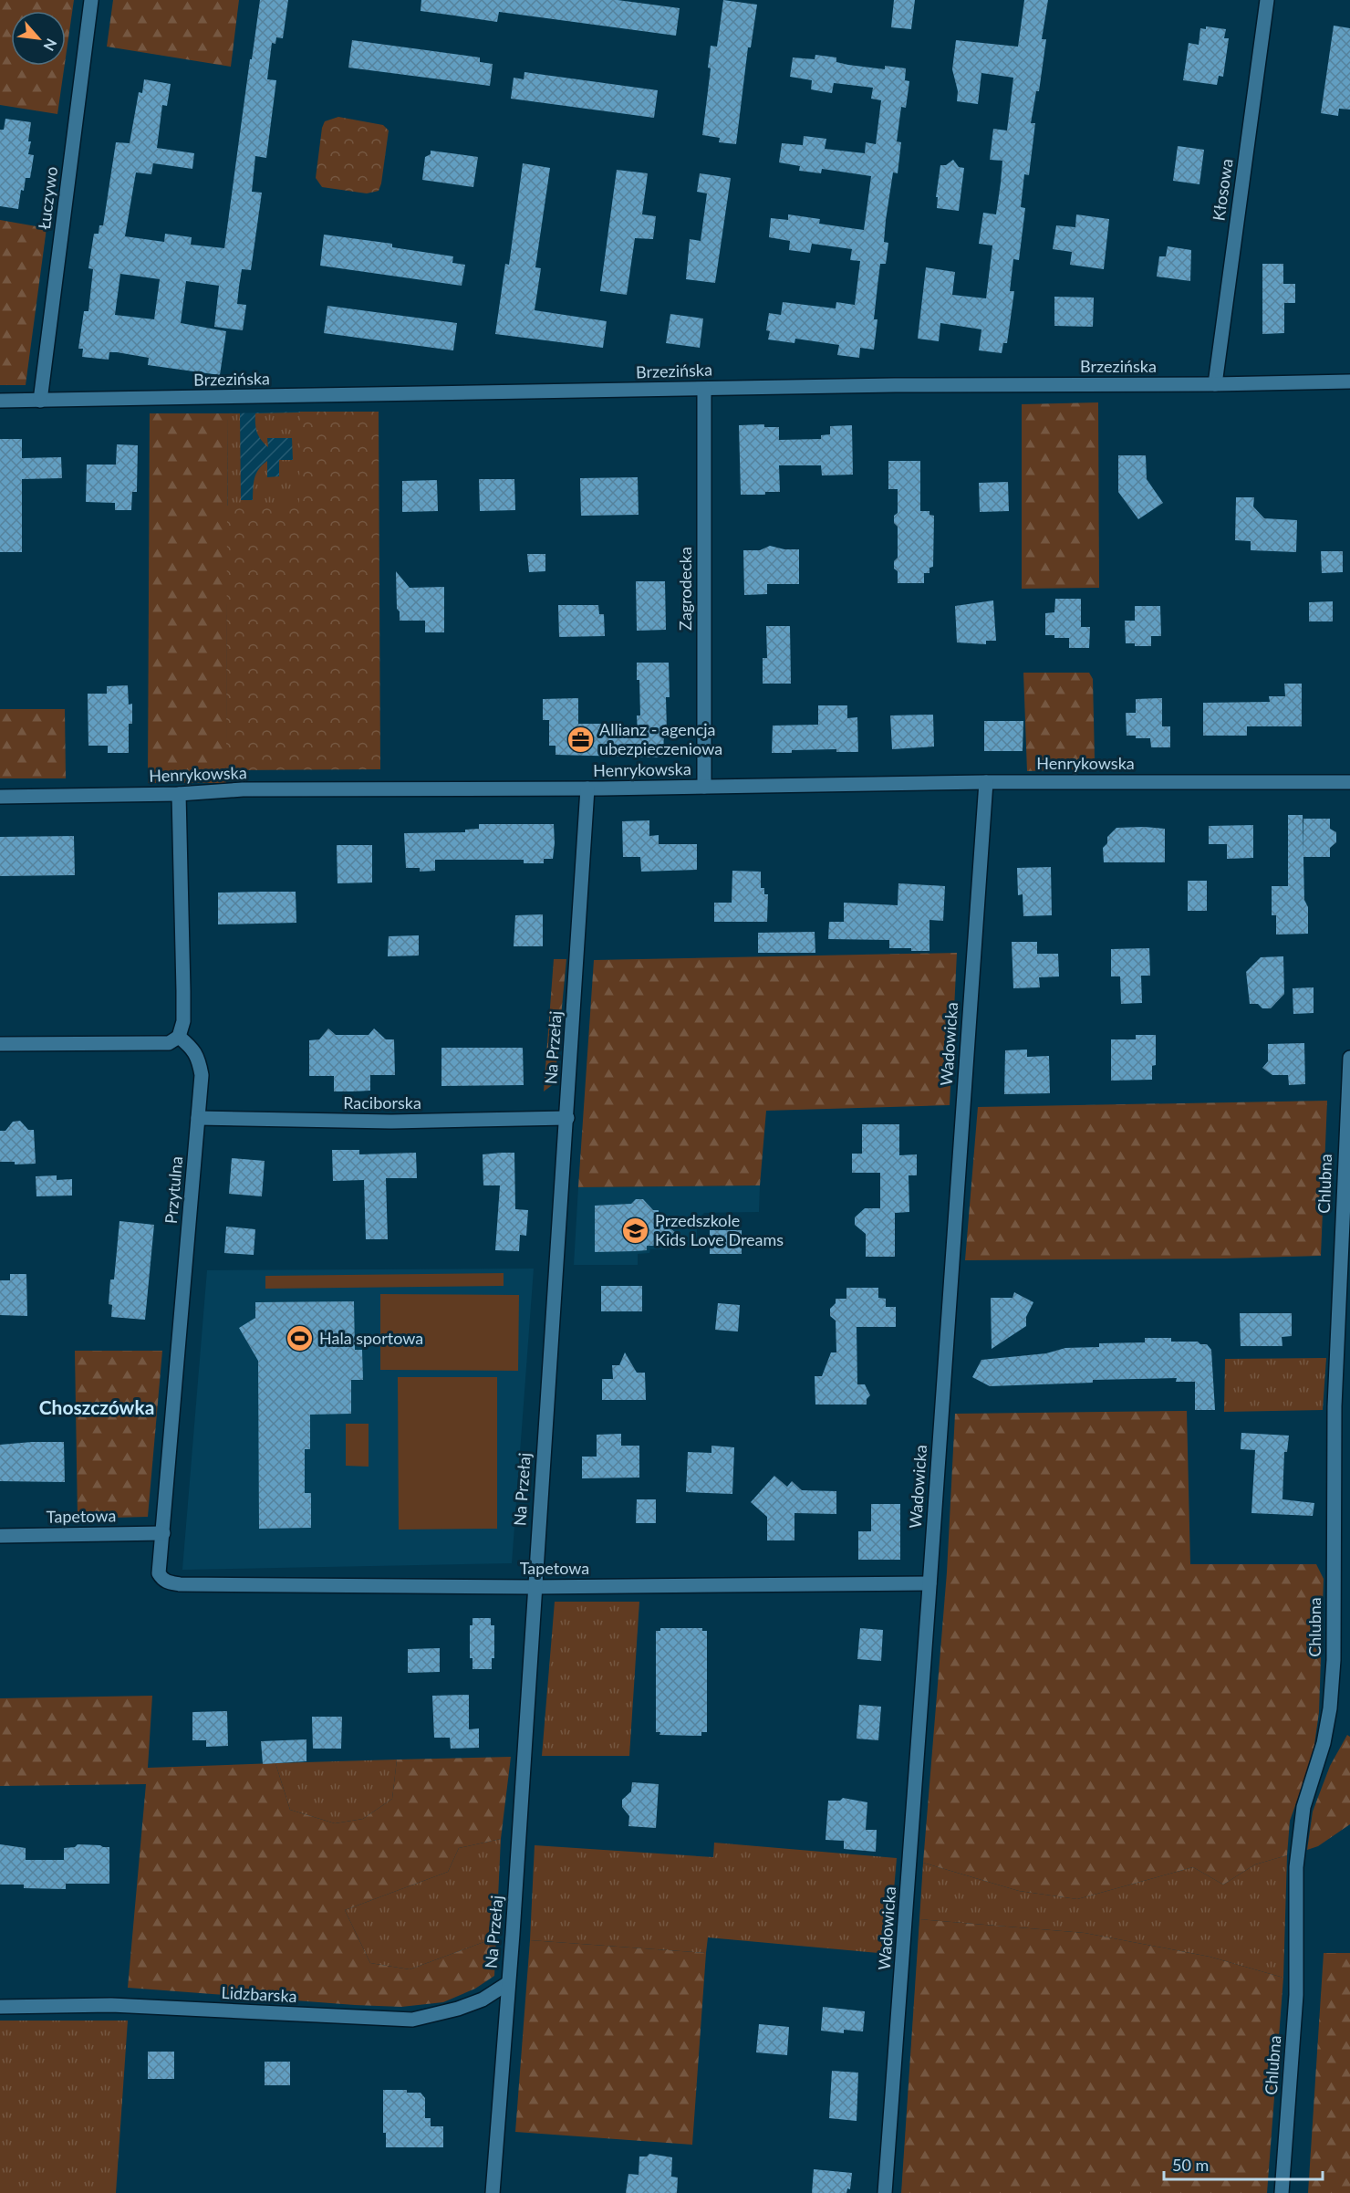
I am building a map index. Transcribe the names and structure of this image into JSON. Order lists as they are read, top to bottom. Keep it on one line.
{"streets":{"street":["Kłosowa","Łuczywo","Brzezińska","Zagrodecka","Henrykowska","Wadowicka","Na Przełaj","Raciborska","Chlubna","Przytulna","Tapetowa","Lidzbarska"]},"crossings":[["Kłosowa","Brzezińska"],["Łuczywo","Brzezińska"],["Brzezińska","Zagrodecka"],["Zagrodecka","Henrykowska"],["Henrykowska","Wadowicka"],["Henrykowska","Na Przełaj"],["Wadowicka","Tapetowa"],["Na Przełaj","Raciborska"],["Na Przełaj","Tapetowa"],["Na Przełaj","Lidzbarska"],["Raciborska","Przytulna"],["Przytulna","Tapetowa"]],"districts":["Choszczówka"],"places":{"office":["Allianz - agencja ubezpieczeniowa"],"school or university":["Przedszkole Kids Love Dreams"],"sports":["Hala sportowa"]},"scale_bar":"50 m","north":"bottom right"}
